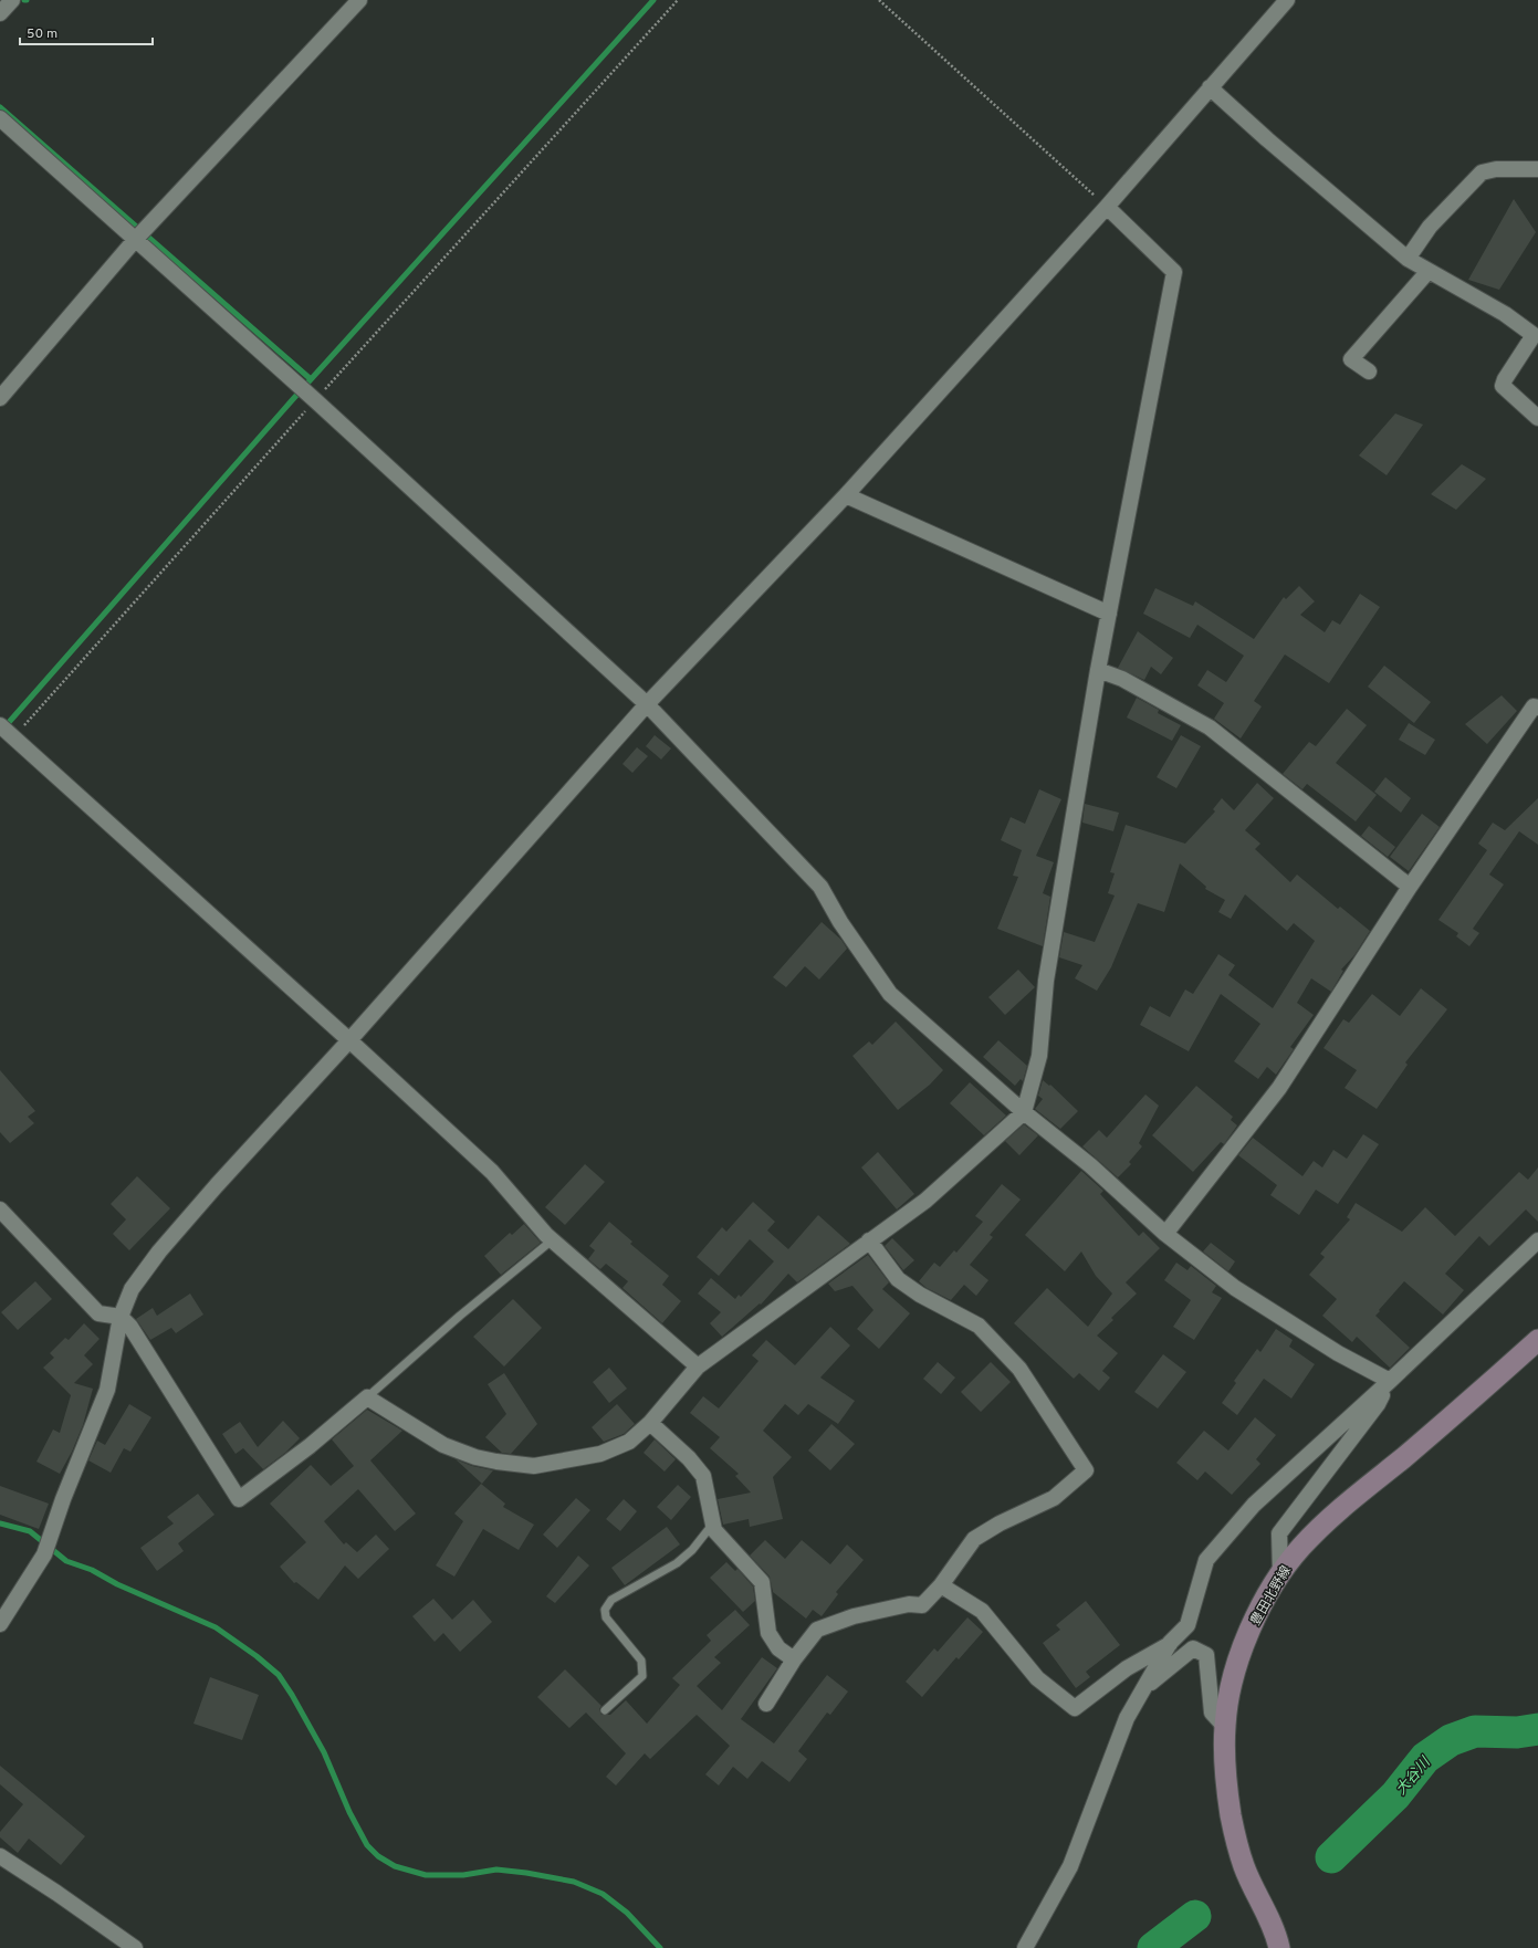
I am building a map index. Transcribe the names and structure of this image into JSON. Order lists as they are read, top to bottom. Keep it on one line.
{"streets":{"main road":["豊田北野線"]},"water":["大谷川"],"scale_bar":"50 m"}
